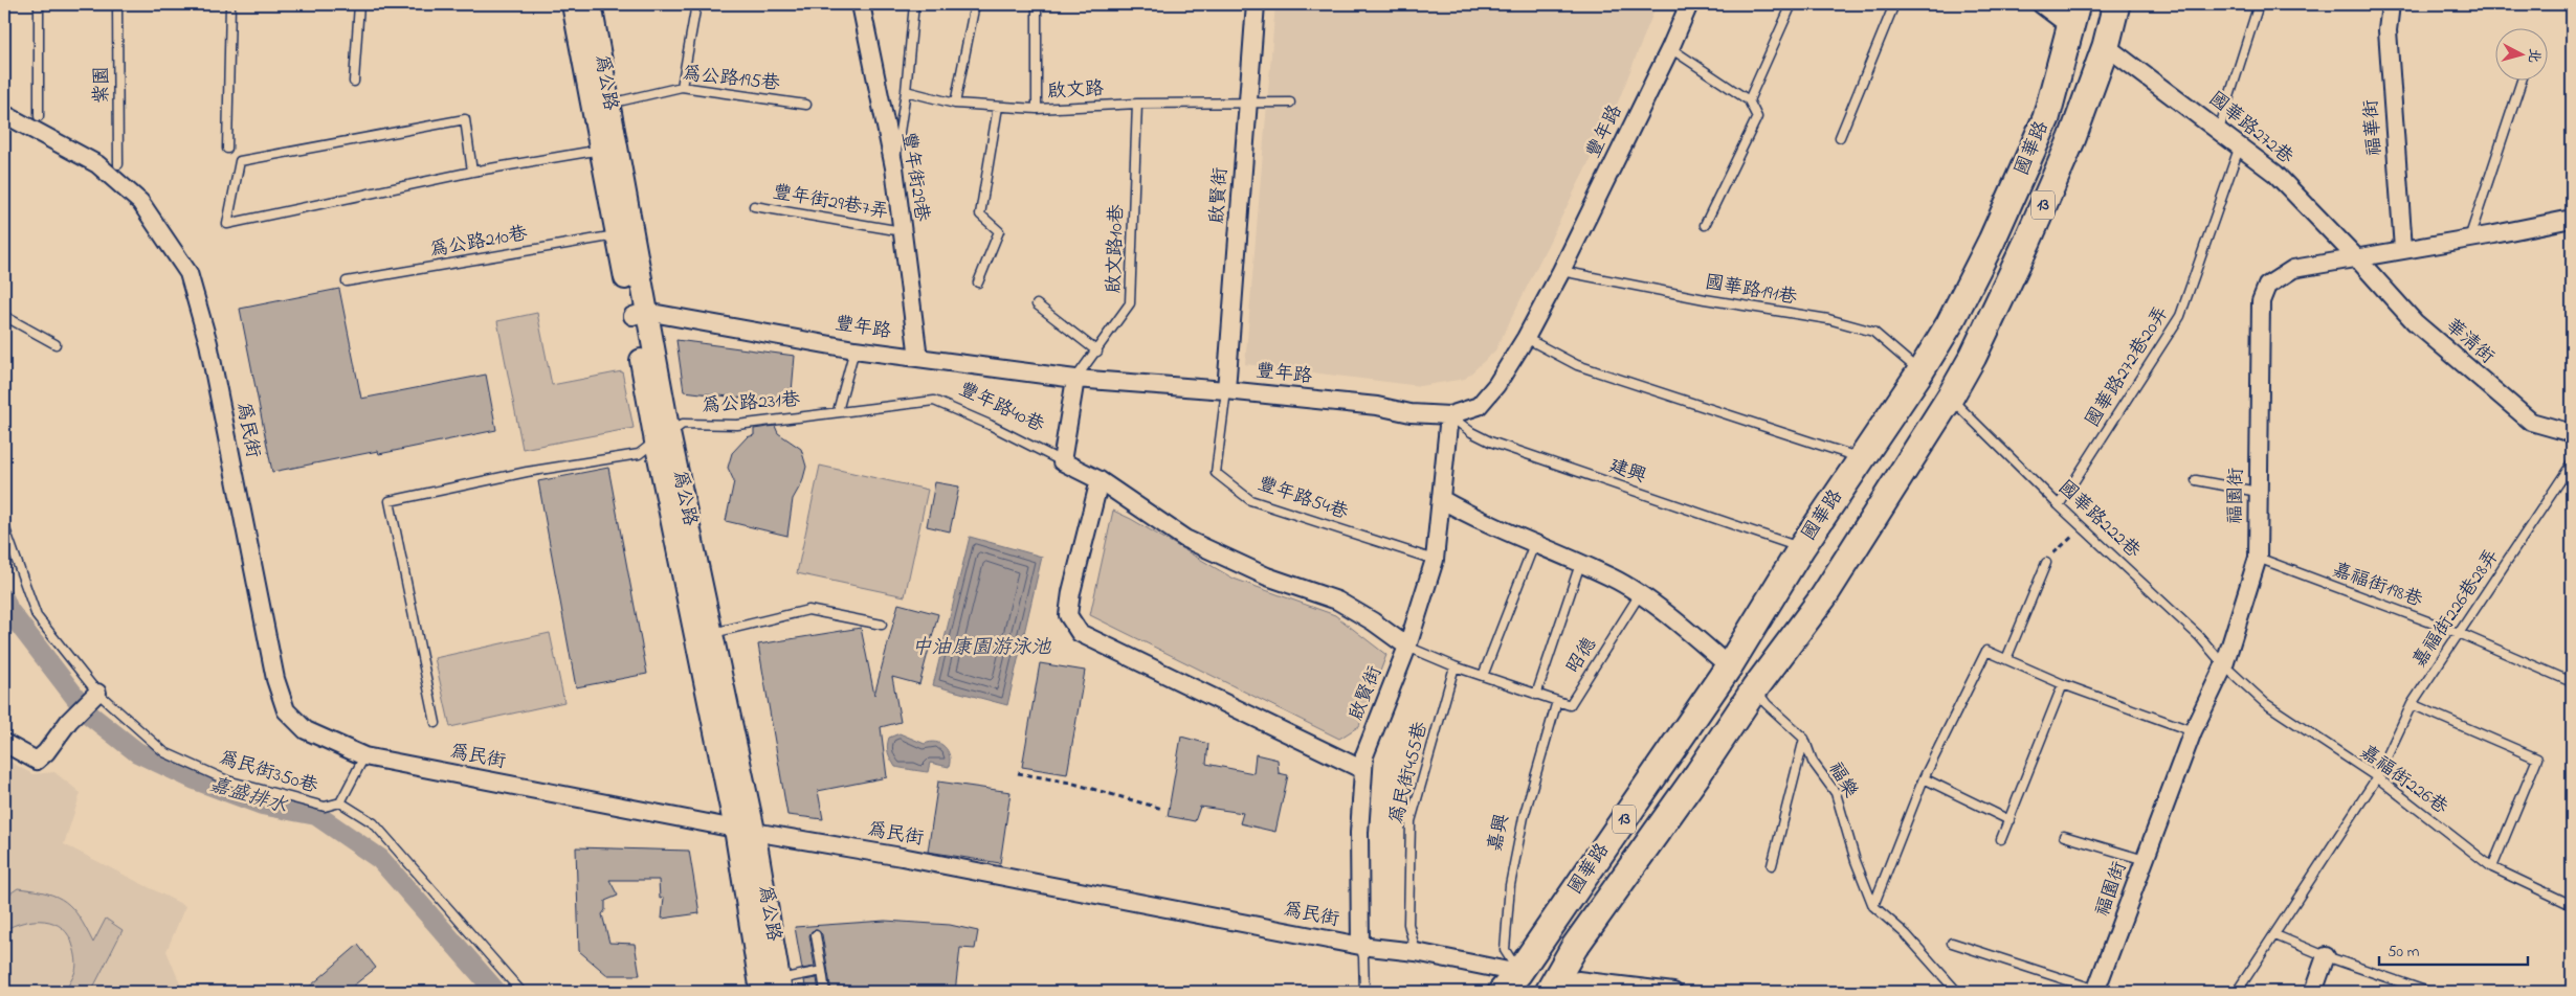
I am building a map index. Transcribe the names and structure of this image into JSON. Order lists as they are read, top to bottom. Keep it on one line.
{"streets":{"main road":["國華路","13"],"street":["為公路","福華街","國華路272巷","豐年路","豐年街29巷","啟賢街","華清街","豐年路40巷","為民街","福園街"],"lane":["為公路195巷","紫園","啟文路","豐年街29巷7弄","為公路210巷","啟文路10巷","國華路191巷","國華路272巷20弄","為公路231巷","建興","豐年路54巷","國華路222巷","嘉福街198巷","嘉福街226巷28弄","昭德","為民街350巷","為民街455巷","福樂","嘉福街226巷","嘉興"]},"crossings":[["為公路195巷","為公路"],["為公路","豐年路"],["為公路","為公路210巷"],["為公路","為公路231巷"],["為公路","為民街"],["啟文路","啟賢街"],["啟文路","啟文路10巷"],["福華街","福園街"],["國華路272巷","國華路"],["國華路272巷","華清街"],["國華路272巷","國華路272巷20弄"],["國華路272巷","福園街"],["豐年路","豐年街29巷"],["豐年路","啟賢街"],["豐年路","啟文路10巷"],["豐年路","國華路191巷"],["豐年路","豐年路40巷"],["豐年路","建興"],["豐年路","豐年路54巷"],["國華路","國華路191巷"],["國華路","為民街"],["國華路","建興"],["國華路","國華路222巷"],["國華路","福樂"],["國華路","嘉興"],["豐年街29巷","豐年街29巷7弄"],["啟賢街","為民街"],["啟賢街","建興"],["啟賢街","豐年路54巷"],["啟文路10巷","豐年路40巷"],["華清街","福園街"],["國華路272巷20弄","國華路222巷"],["為公路231巷","豐年路40巷"],["為民街","為民街350巷"],["為民街","為民街455巷"],["為民街","嘉興"],["福園街","國華路222巷"],["福園街","嘉福街198巷"],["福園街","嘉福街226巷"],["國華路222巷","嘉福街226巷"],["嘉福街198巷","嘉福街226巷28弄"],["嘉福街226巷28弄","嘉福街226巷"],["昭德","嘉興"]],"water":["中油康園游泳池","嘉盛排水"],"scale_bar":"50 m","north":"right"}
